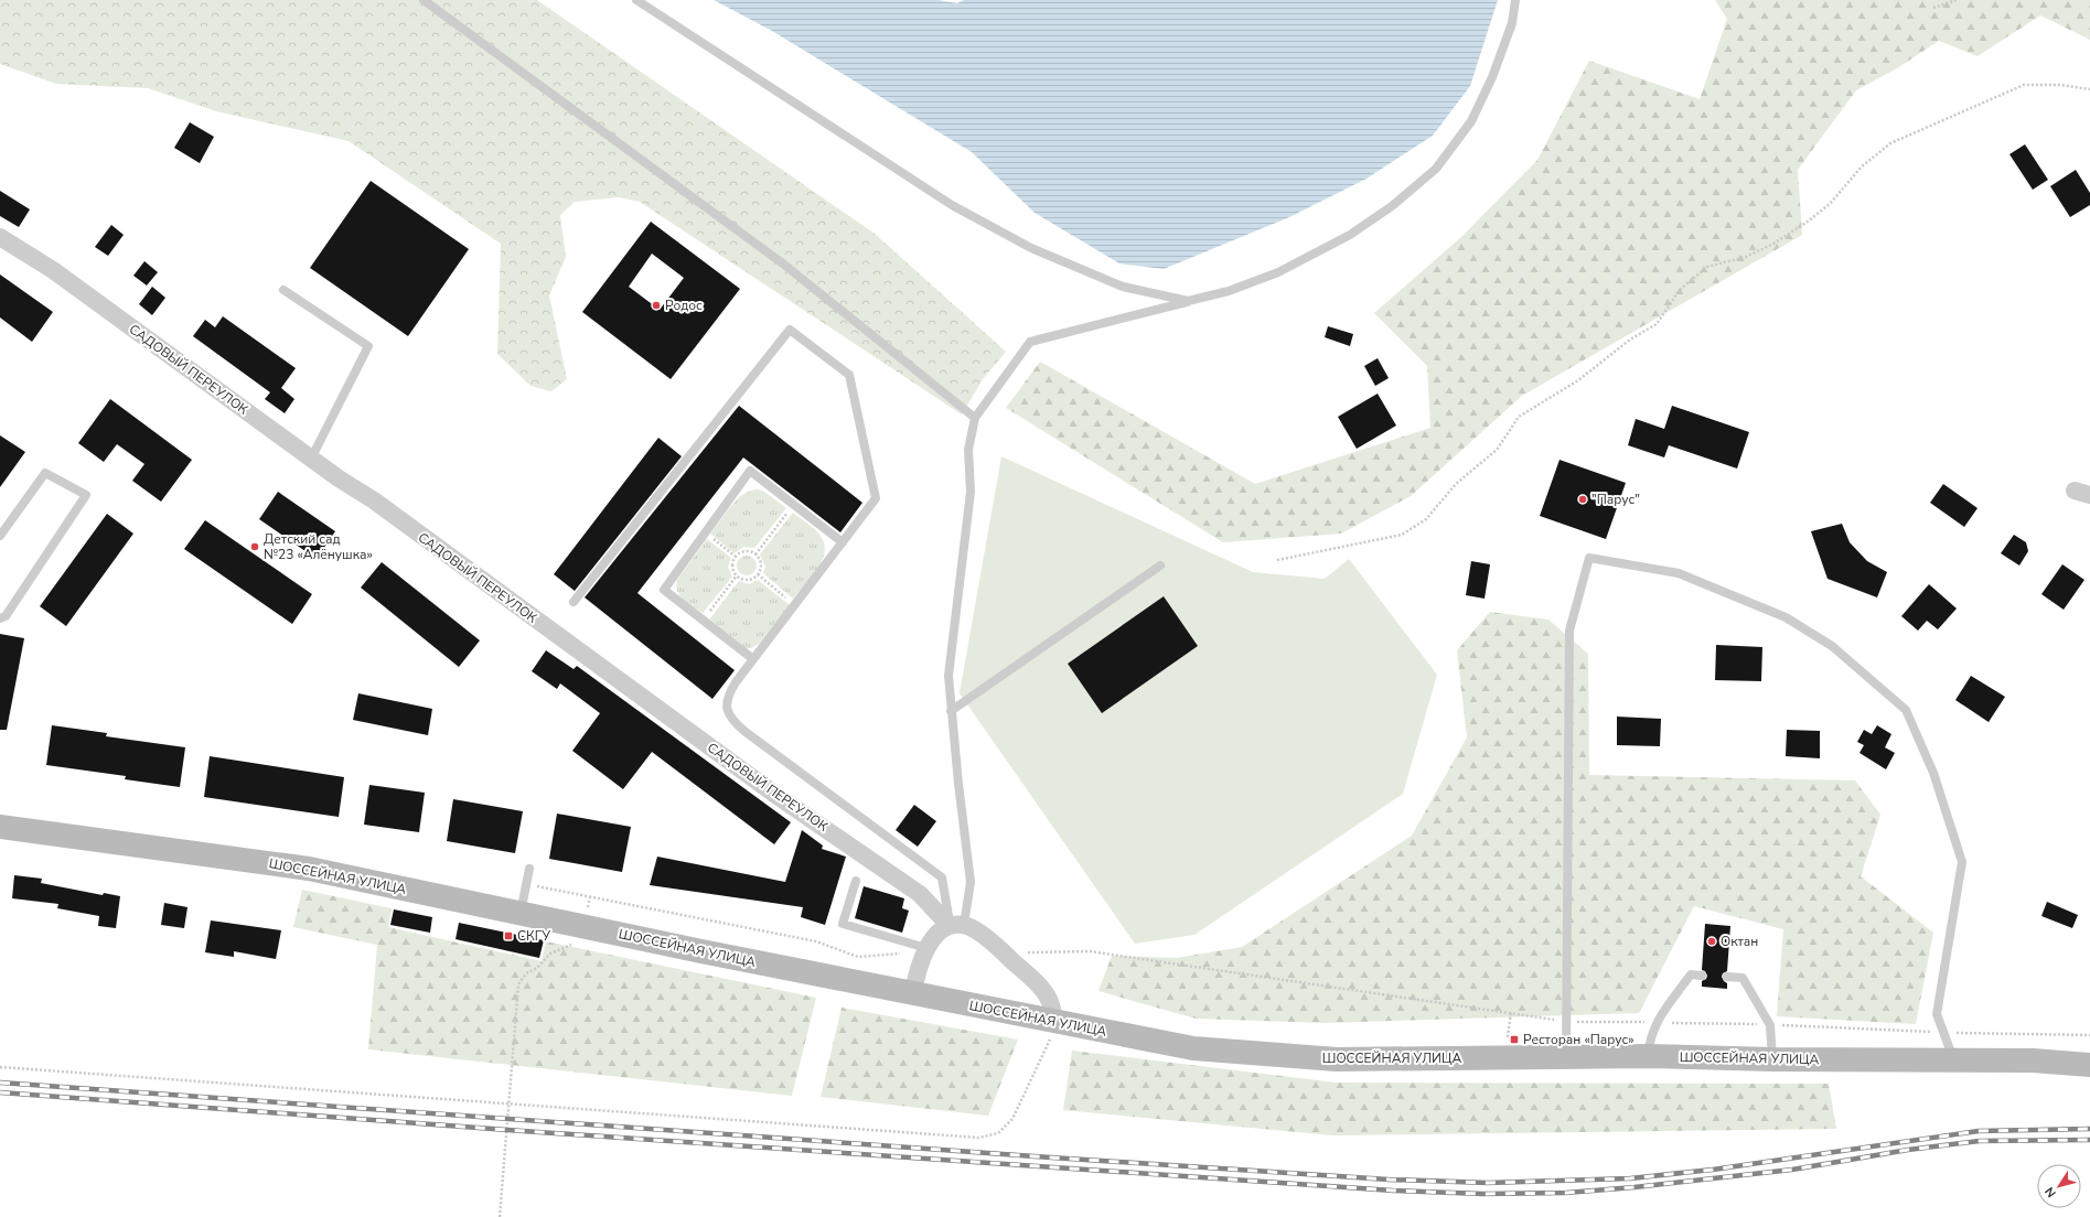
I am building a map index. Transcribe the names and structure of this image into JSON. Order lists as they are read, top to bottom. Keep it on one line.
{"streets":{"main road":["ШОССЕЙНАЯ УЛИЦА"],"street":["САДОВЫЙ ПЕРЕУЛОК"]},"crossings":[["САДОВЫЙ ПЕРЕУЛОК","ШОССЕЙНАЯ УЛИЦА"]],"places":{"other":["Родос","\"Парус\"","Детский сад №23 «Алёнушка»","Октан"],"transit":["СКГУ","Ресторан «Парус»"]},"north":"bottom left"}
